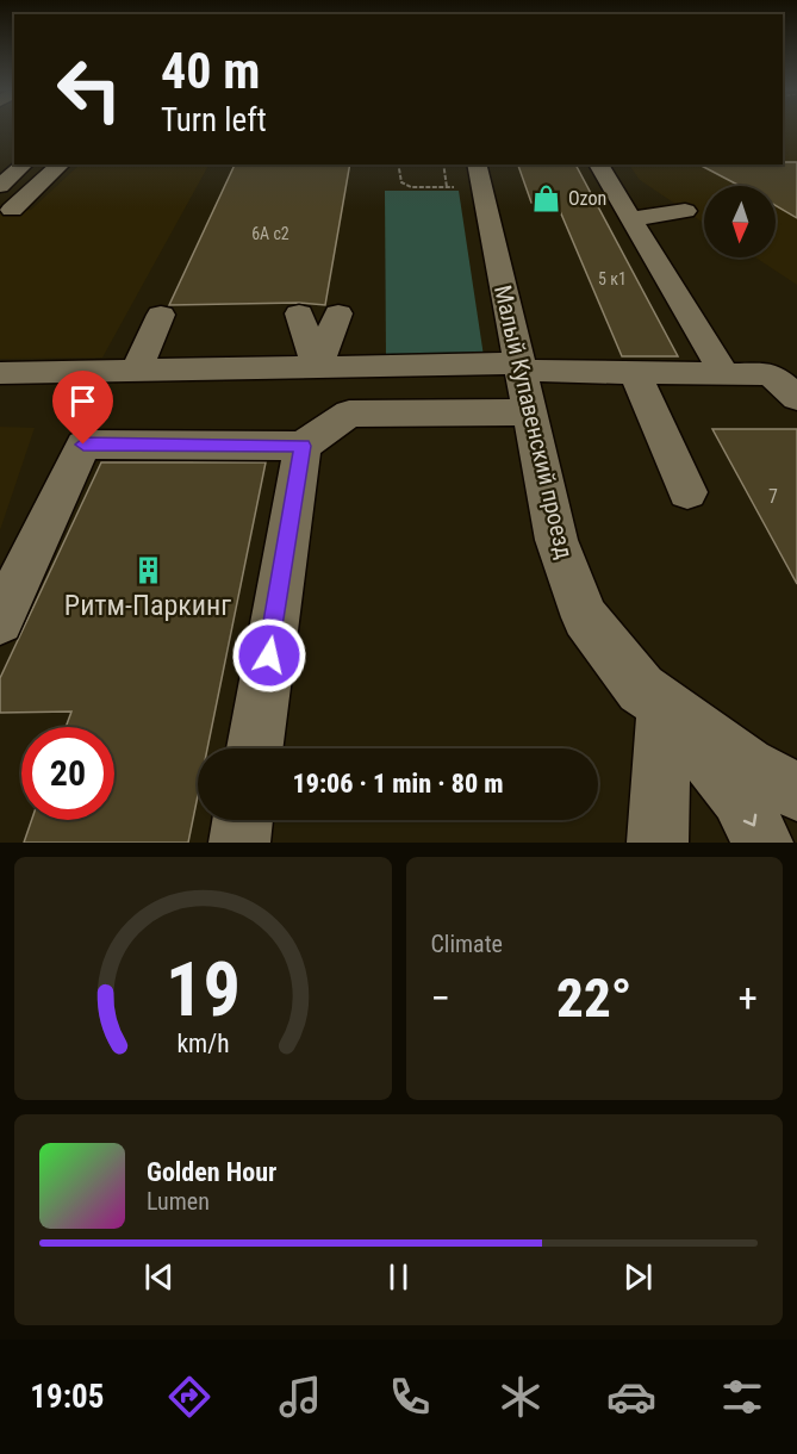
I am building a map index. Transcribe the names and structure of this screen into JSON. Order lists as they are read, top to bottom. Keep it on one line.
{"streets":{"street":["Малый Купавенский проезд"]},"places":{"shop":["Ozon"],"building":["Ритм-Паркинг"]},"house_numbers":["6A c2","5 к1","7"],"north":"bottom","page":{"turn":["40 m","Turn left"],"limit":"20","trip":"19:06 · 1 min · 80 m","tile":"Climate","heat":["−","22°","+"],"song":["Golden Hour","Lumen"],"tabs":"19:05","gauge":["19","km/h"]}}
